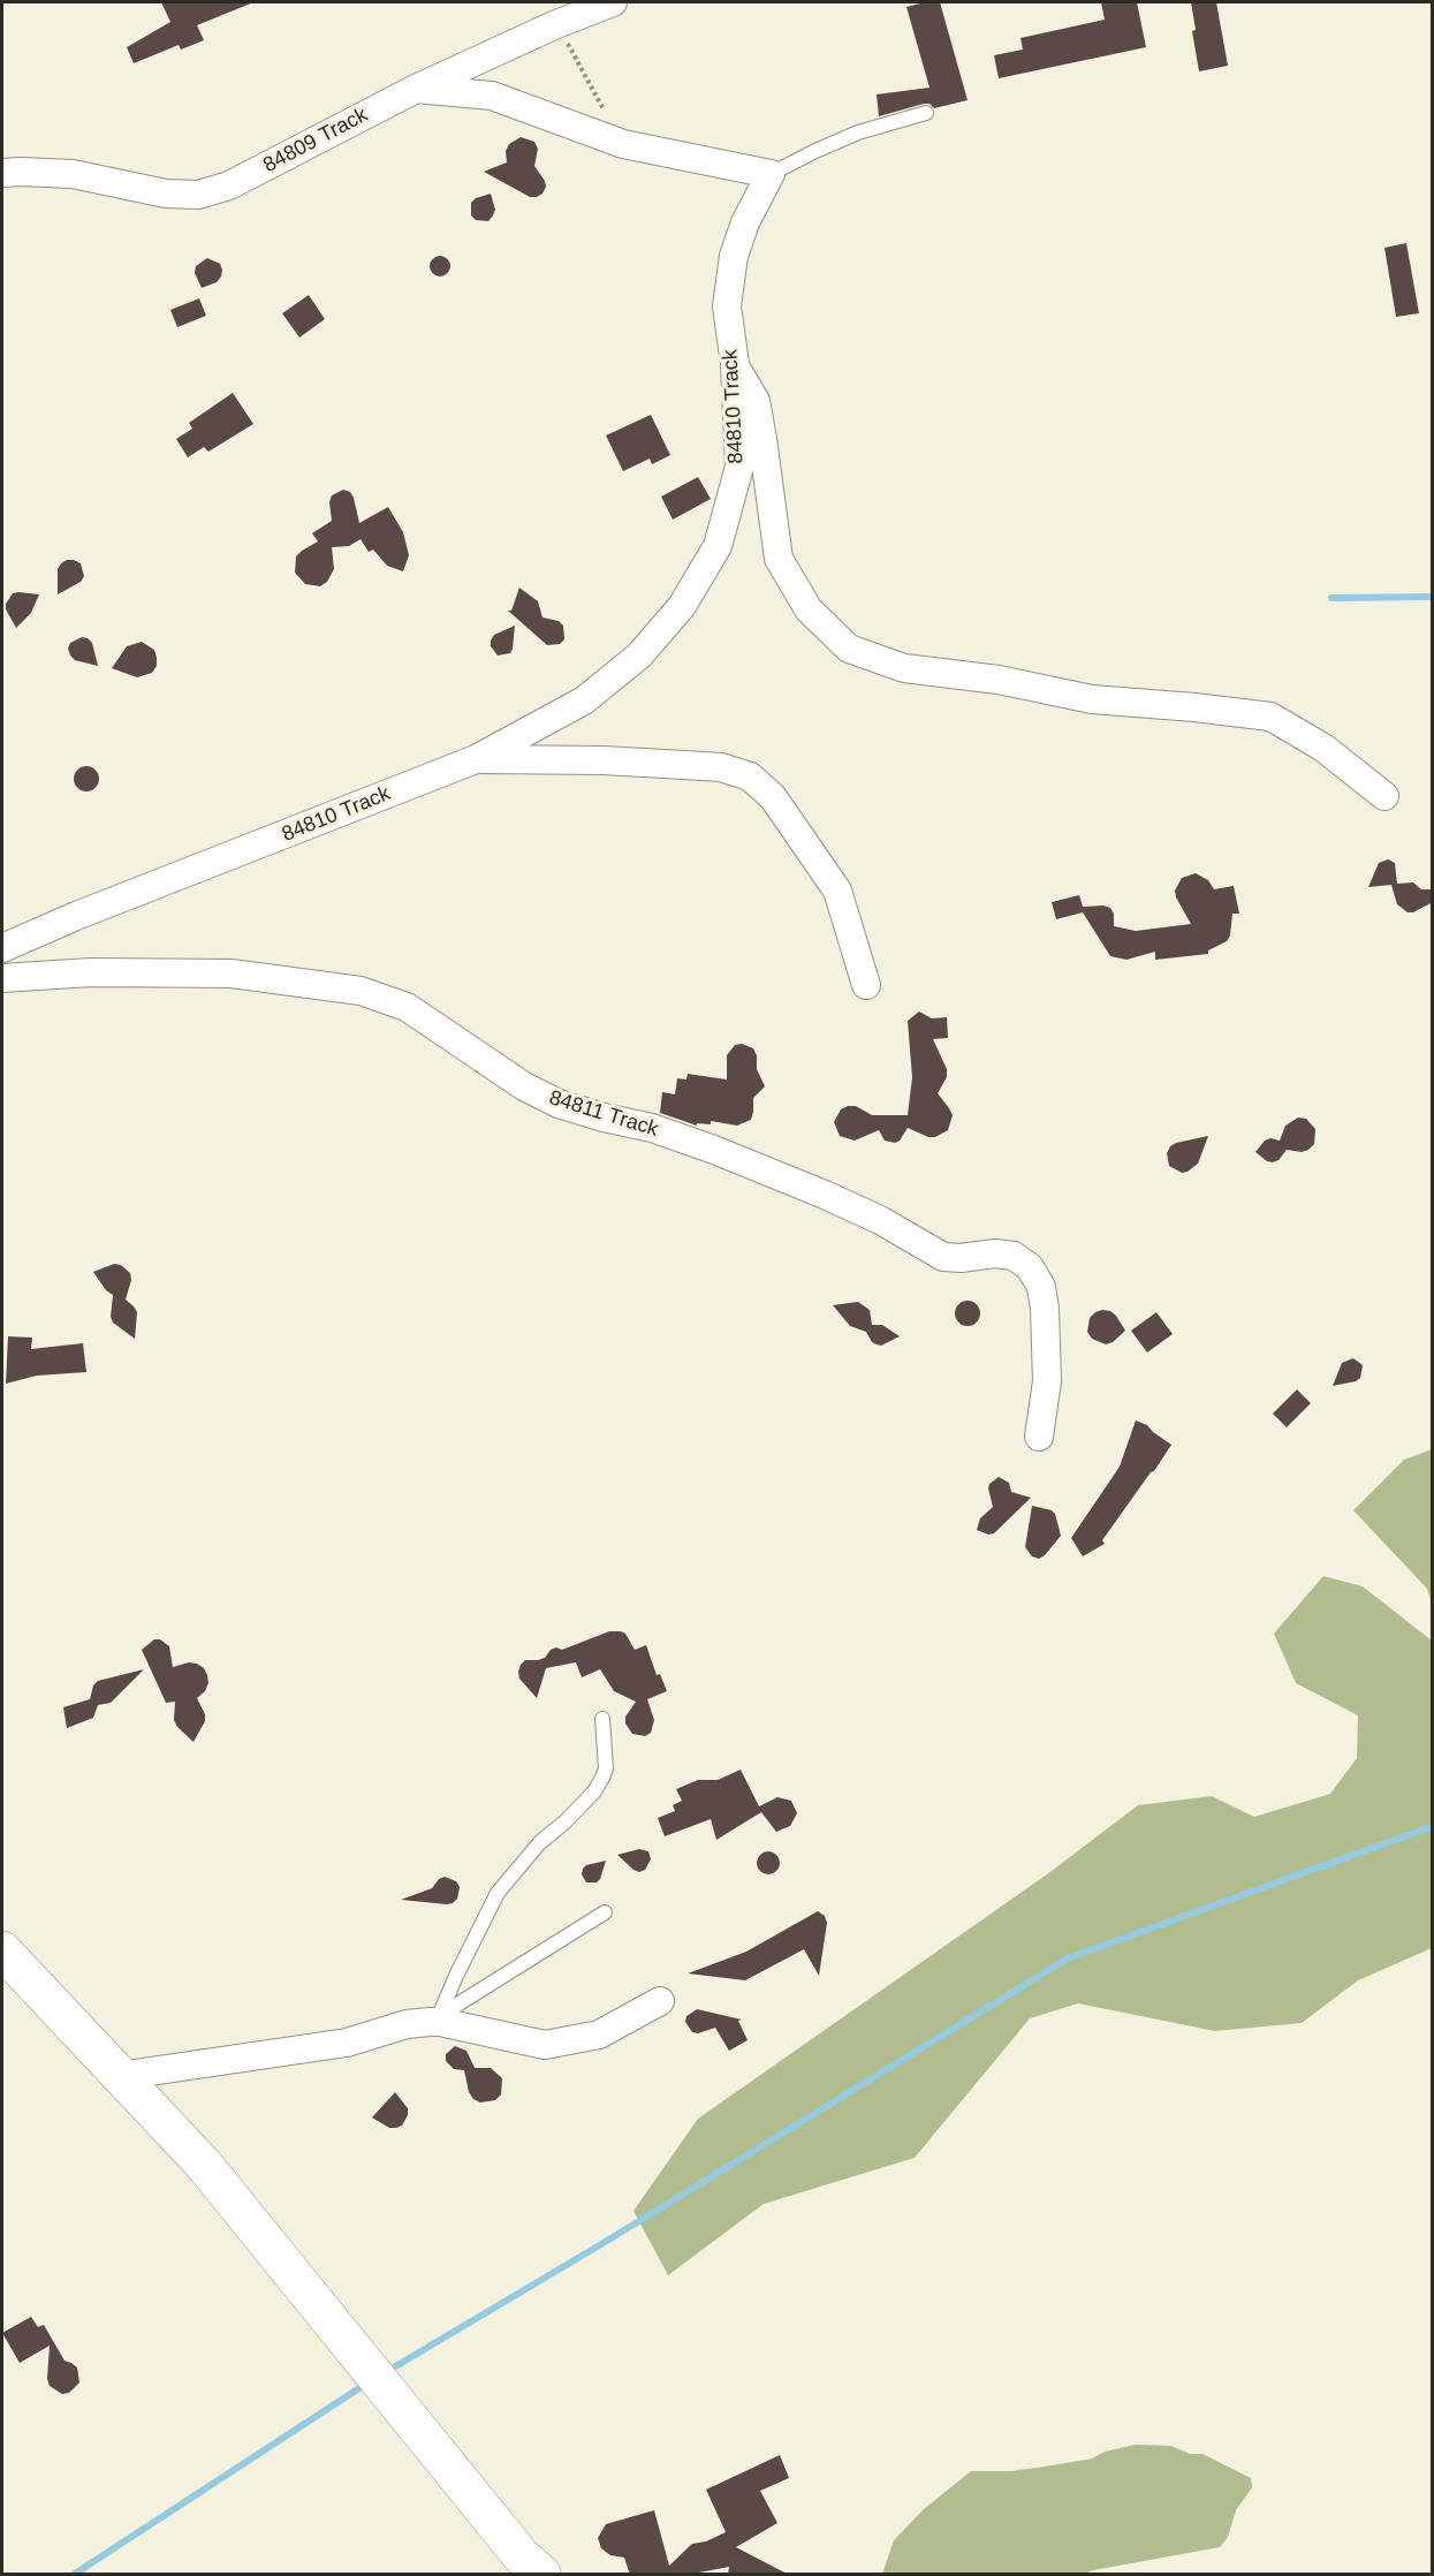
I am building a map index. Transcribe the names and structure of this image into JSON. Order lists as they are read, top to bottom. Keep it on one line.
{"streets":{"street":["84809 Track","84810 Track","84811 Track"]}}
